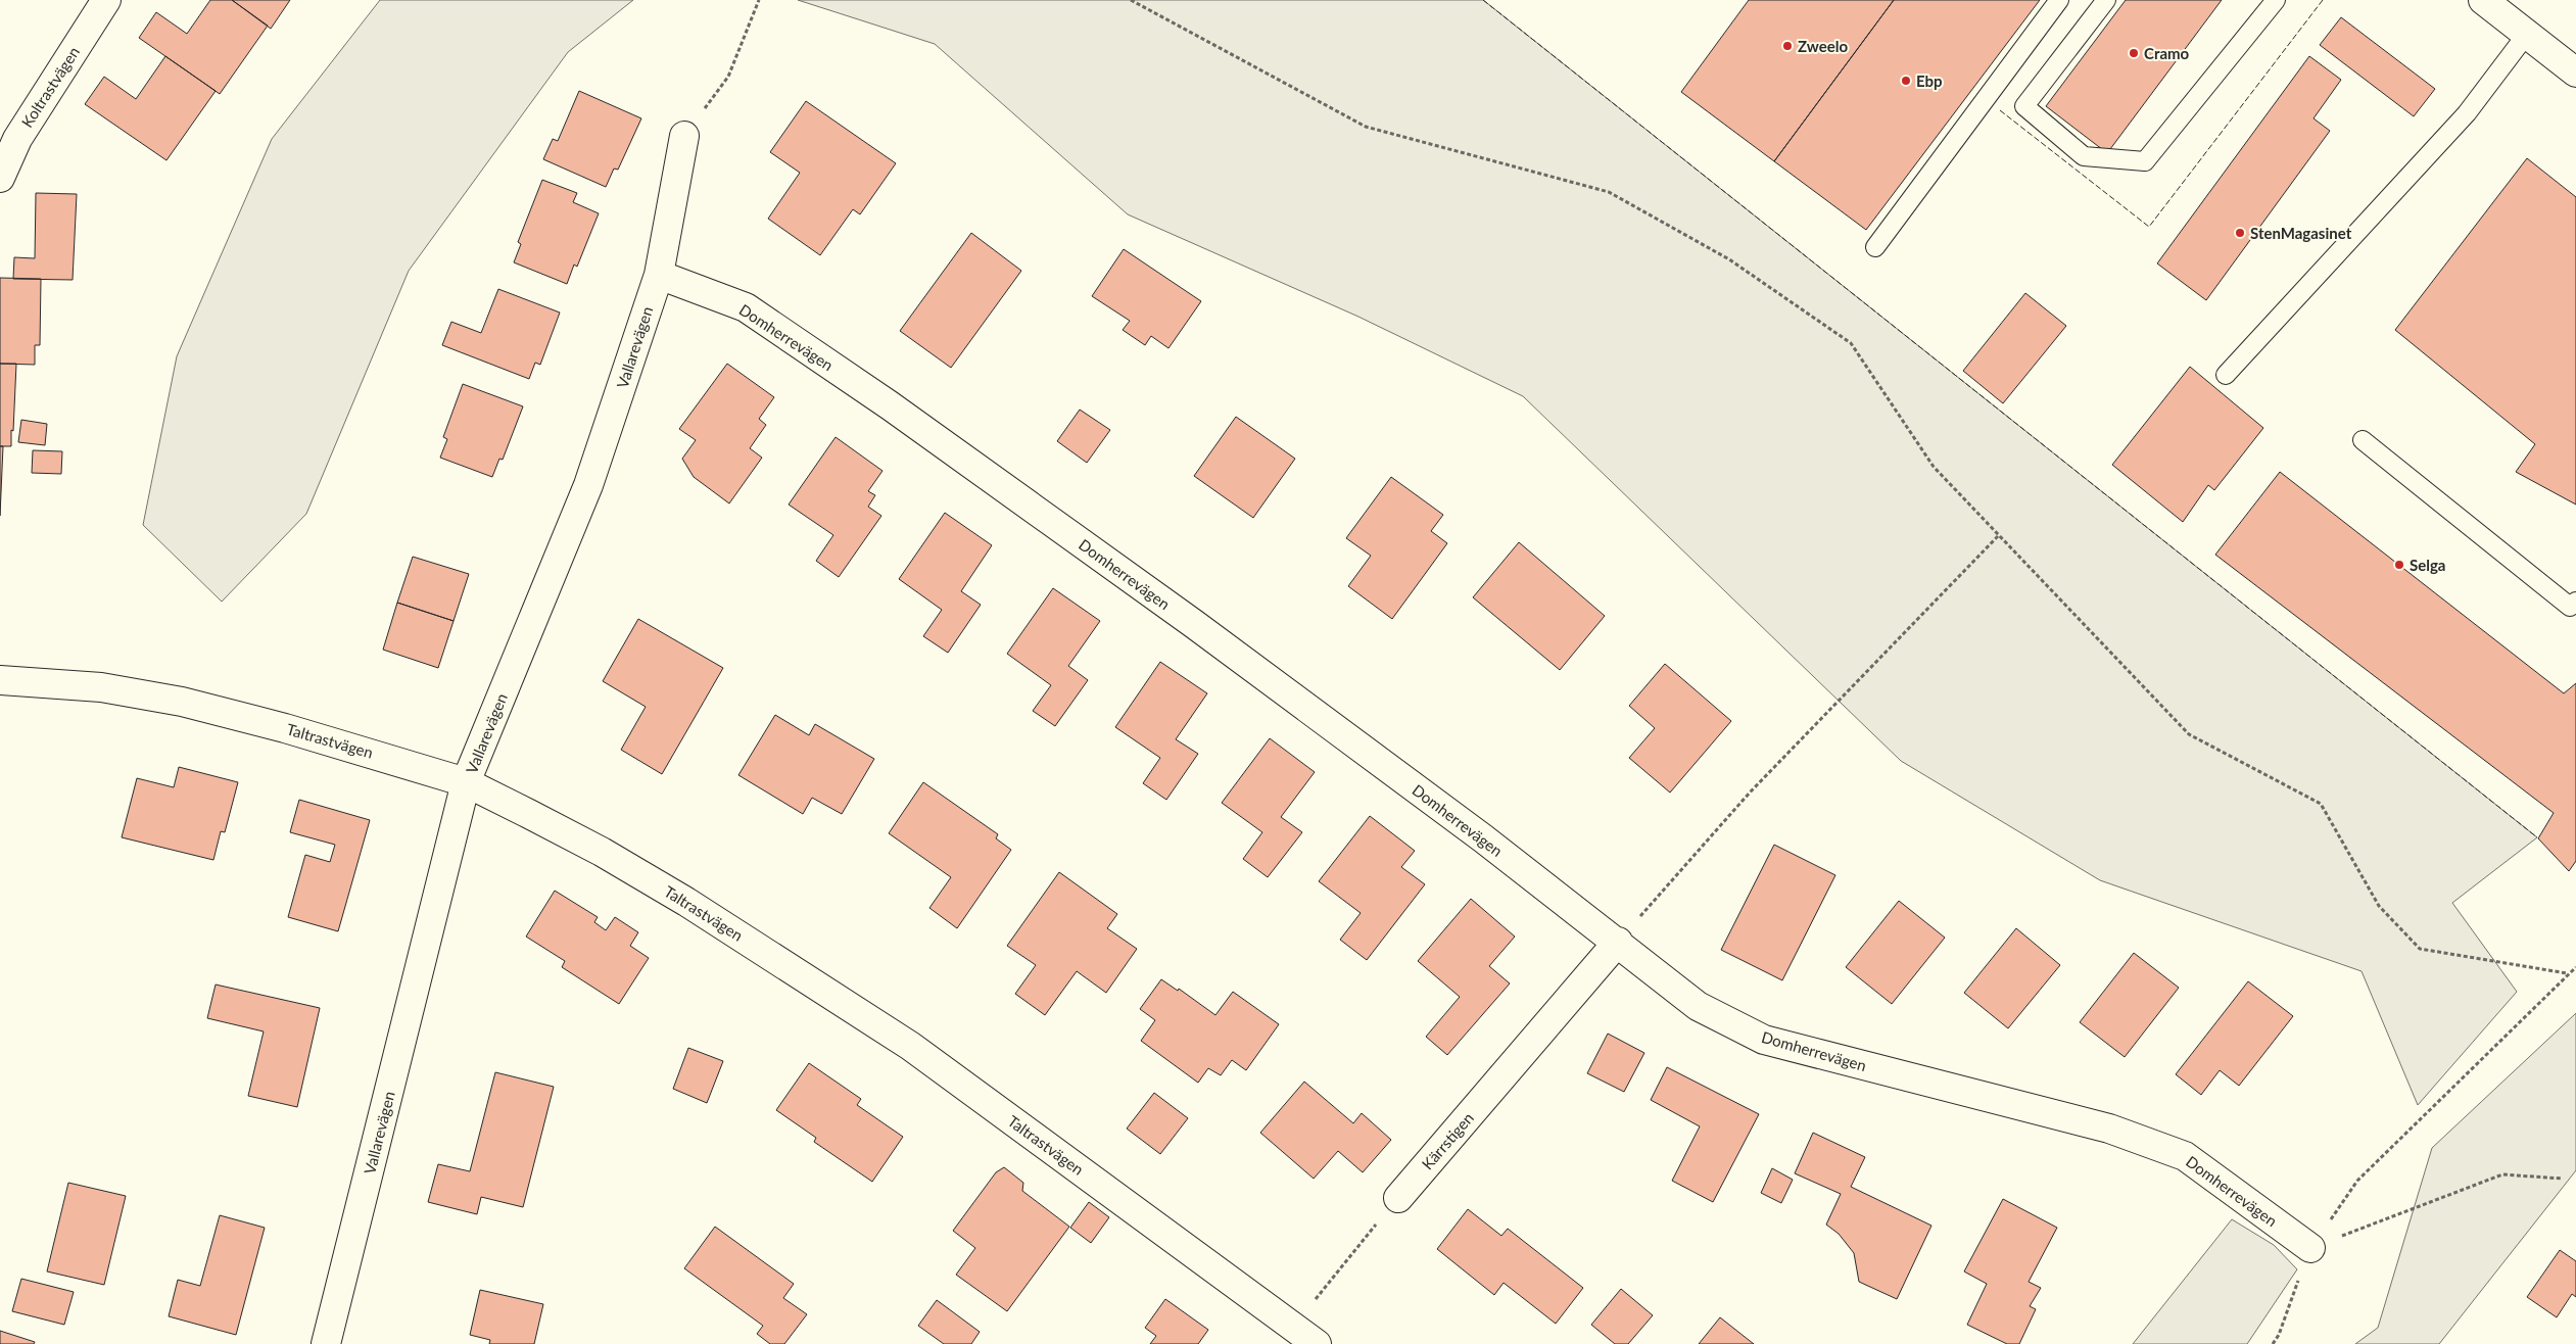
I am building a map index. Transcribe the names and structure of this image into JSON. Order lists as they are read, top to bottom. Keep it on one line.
{"streets":{"street":["Koltrastvägen","Domherrevägen","Vallarevägen","Taltrastvägen","Kärrstigen"]},"crossings":[["Domherrevägen","Vallarevägen"],["Domherrevägen","Kärrstigen"],["Vallarevägen","Taltrastvägen"]],"places":["Zweelo","Cramo","Ebp","StenMagasinet","Selga"]}
